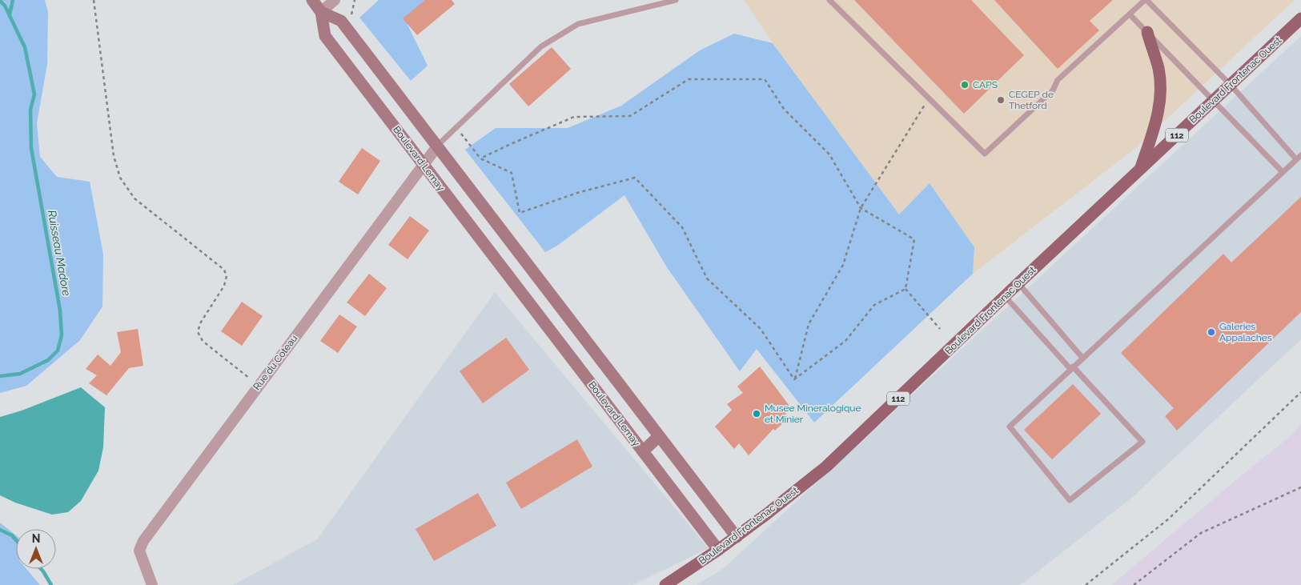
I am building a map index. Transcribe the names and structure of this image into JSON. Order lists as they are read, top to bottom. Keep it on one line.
{"streets":{"main road":["Boulevard Frontenac Ouest","112"],"street":["Boulevard Lemay","Rue du Coteau"]},"crossings":[["Boulevard Frontenac Ouest","Boulevard Lemay"],["Boulevard Lemay","Rue du Coteau"]],"water":["Ruisseau Madore"],"places":["CAPS","CEGEP de Thetford","Galeries Appalaches","Musee Mineralogique et Minier"],"north":"top"}
